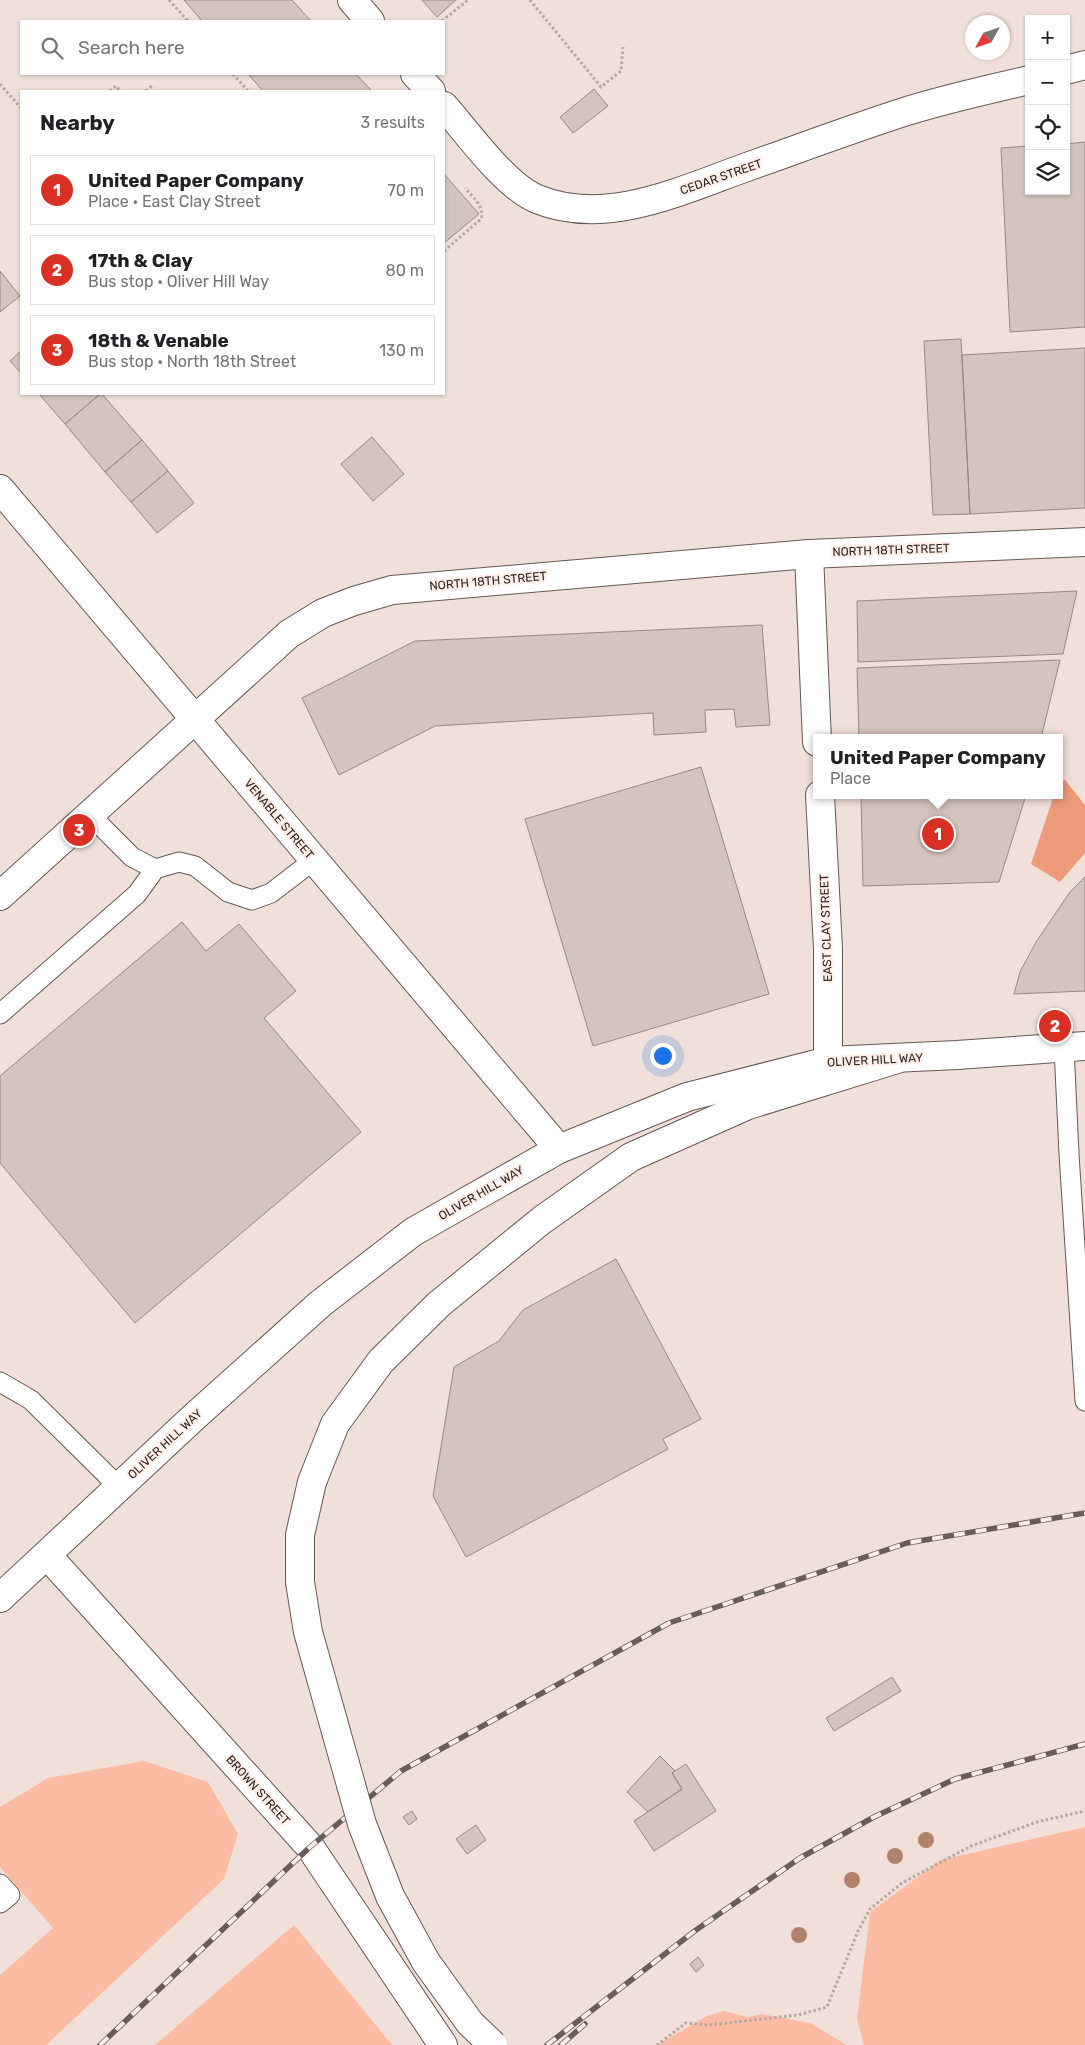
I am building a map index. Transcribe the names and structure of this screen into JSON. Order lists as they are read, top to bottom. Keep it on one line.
{"streets":{"main road":["CEDAR STREET","NORTH 18TH STREET","VENABLE STREET","EAST CLAY STREET","OLIVER HILL WAY","BROWN STREET"]},"crossings":[["NORTH 18TH STREET","VENABLE STREET"],["VENABLE STREET","OLIVER HILL WAY"],["EAST CLAY STREET","OLIVER HILL WAY"],["OLIVER HILL WAY","BROWN STREET"]],"north":"bottom left","page":{"map_buttons":["+","−"],"search":"Search here","heading":["Nearby","3 results"],"list":[{"mark":"1","name":"United Paper Company","note":"Place · East Clay Street","value":"70 m"},{"mark":"2","name":"17th & Clay","note":"Bus stop · Oliver Hill Way","value":"80 m"},{"mark":"3","name":"18th & Venable","note":"Bus stop · North 18th Street","value":"130 m"}],"popup":["United Paper Company","Place"],"pins":["3","1","2"]}}
